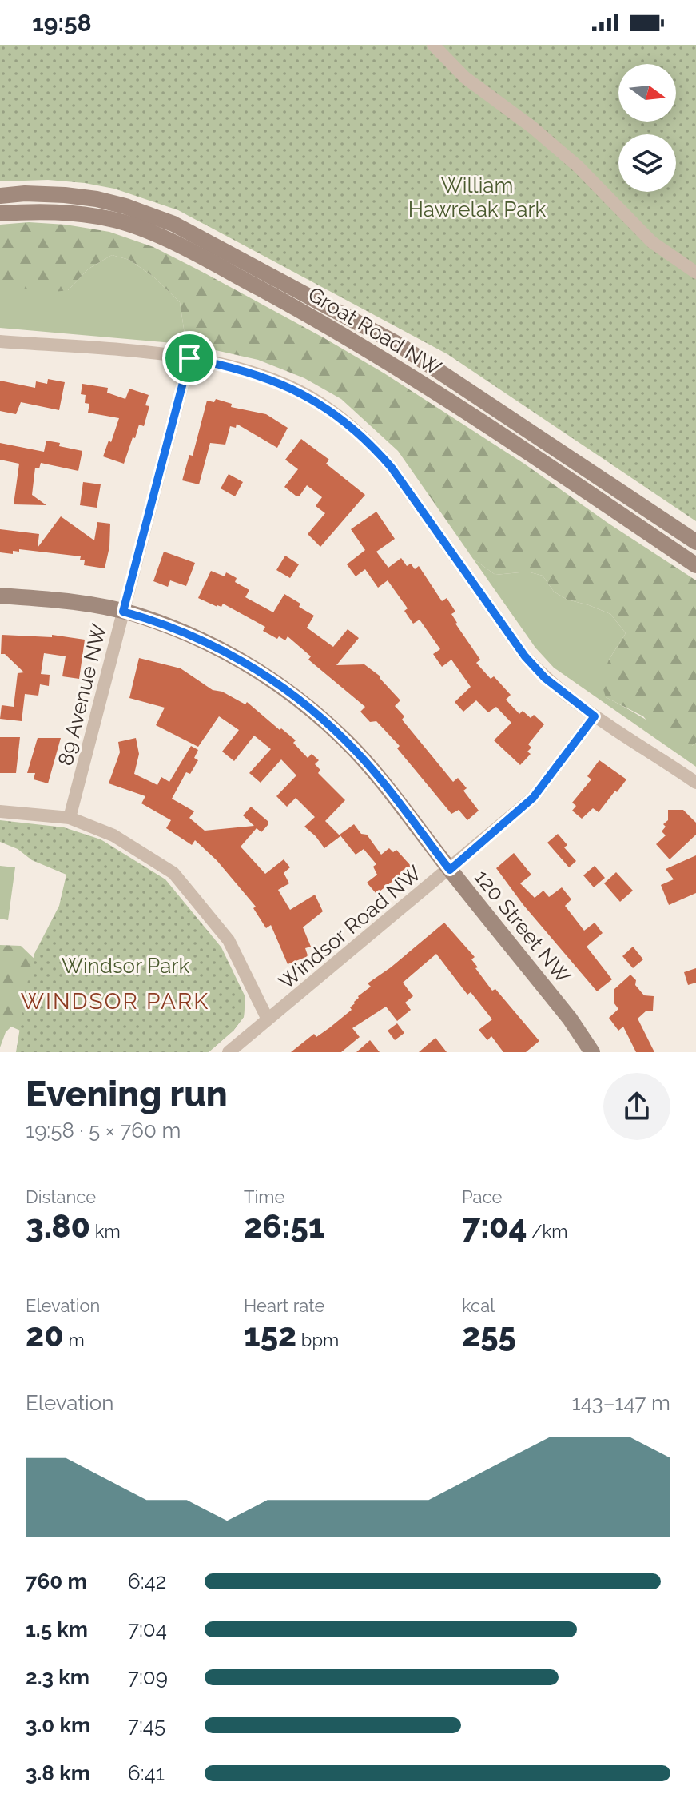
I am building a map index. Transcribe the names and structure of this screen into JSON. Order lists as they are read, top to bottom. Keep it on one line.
{"streets":{"main road":["Groat Road NW","120 Street NW"],"street":["89 Avenue NW","Windsor Road NW"]},"crossings":[["89 Avenue NW","120 Street NW"],["120 Street NW","Windsor Road NW"]],"districts":["WINDSOR PARK"],"parks":["William Hawrelak Park","Windsor Park"],"north":"right","page":{"status":"19:58","heading":["Evening run","19:58 · 5 × 760 m"],"stats":[["Distance","3.80 km"],["Time","26:51"],["Pace","7:04 /km"],["Elevation","20 m"],["Heart rate","152 bpm"],["kcal","255"]],"chart":["Elevation","143–147 m"],"list":[{"name":"760 m","note":"6:42"},{"name":"1.5 km","note":"7:04"},{"name":"2.3 km","note":"7:09"},{"name":"3.0 km","note":"7:45"},{"name":"3.8 km","note":"6:41"}]}}
